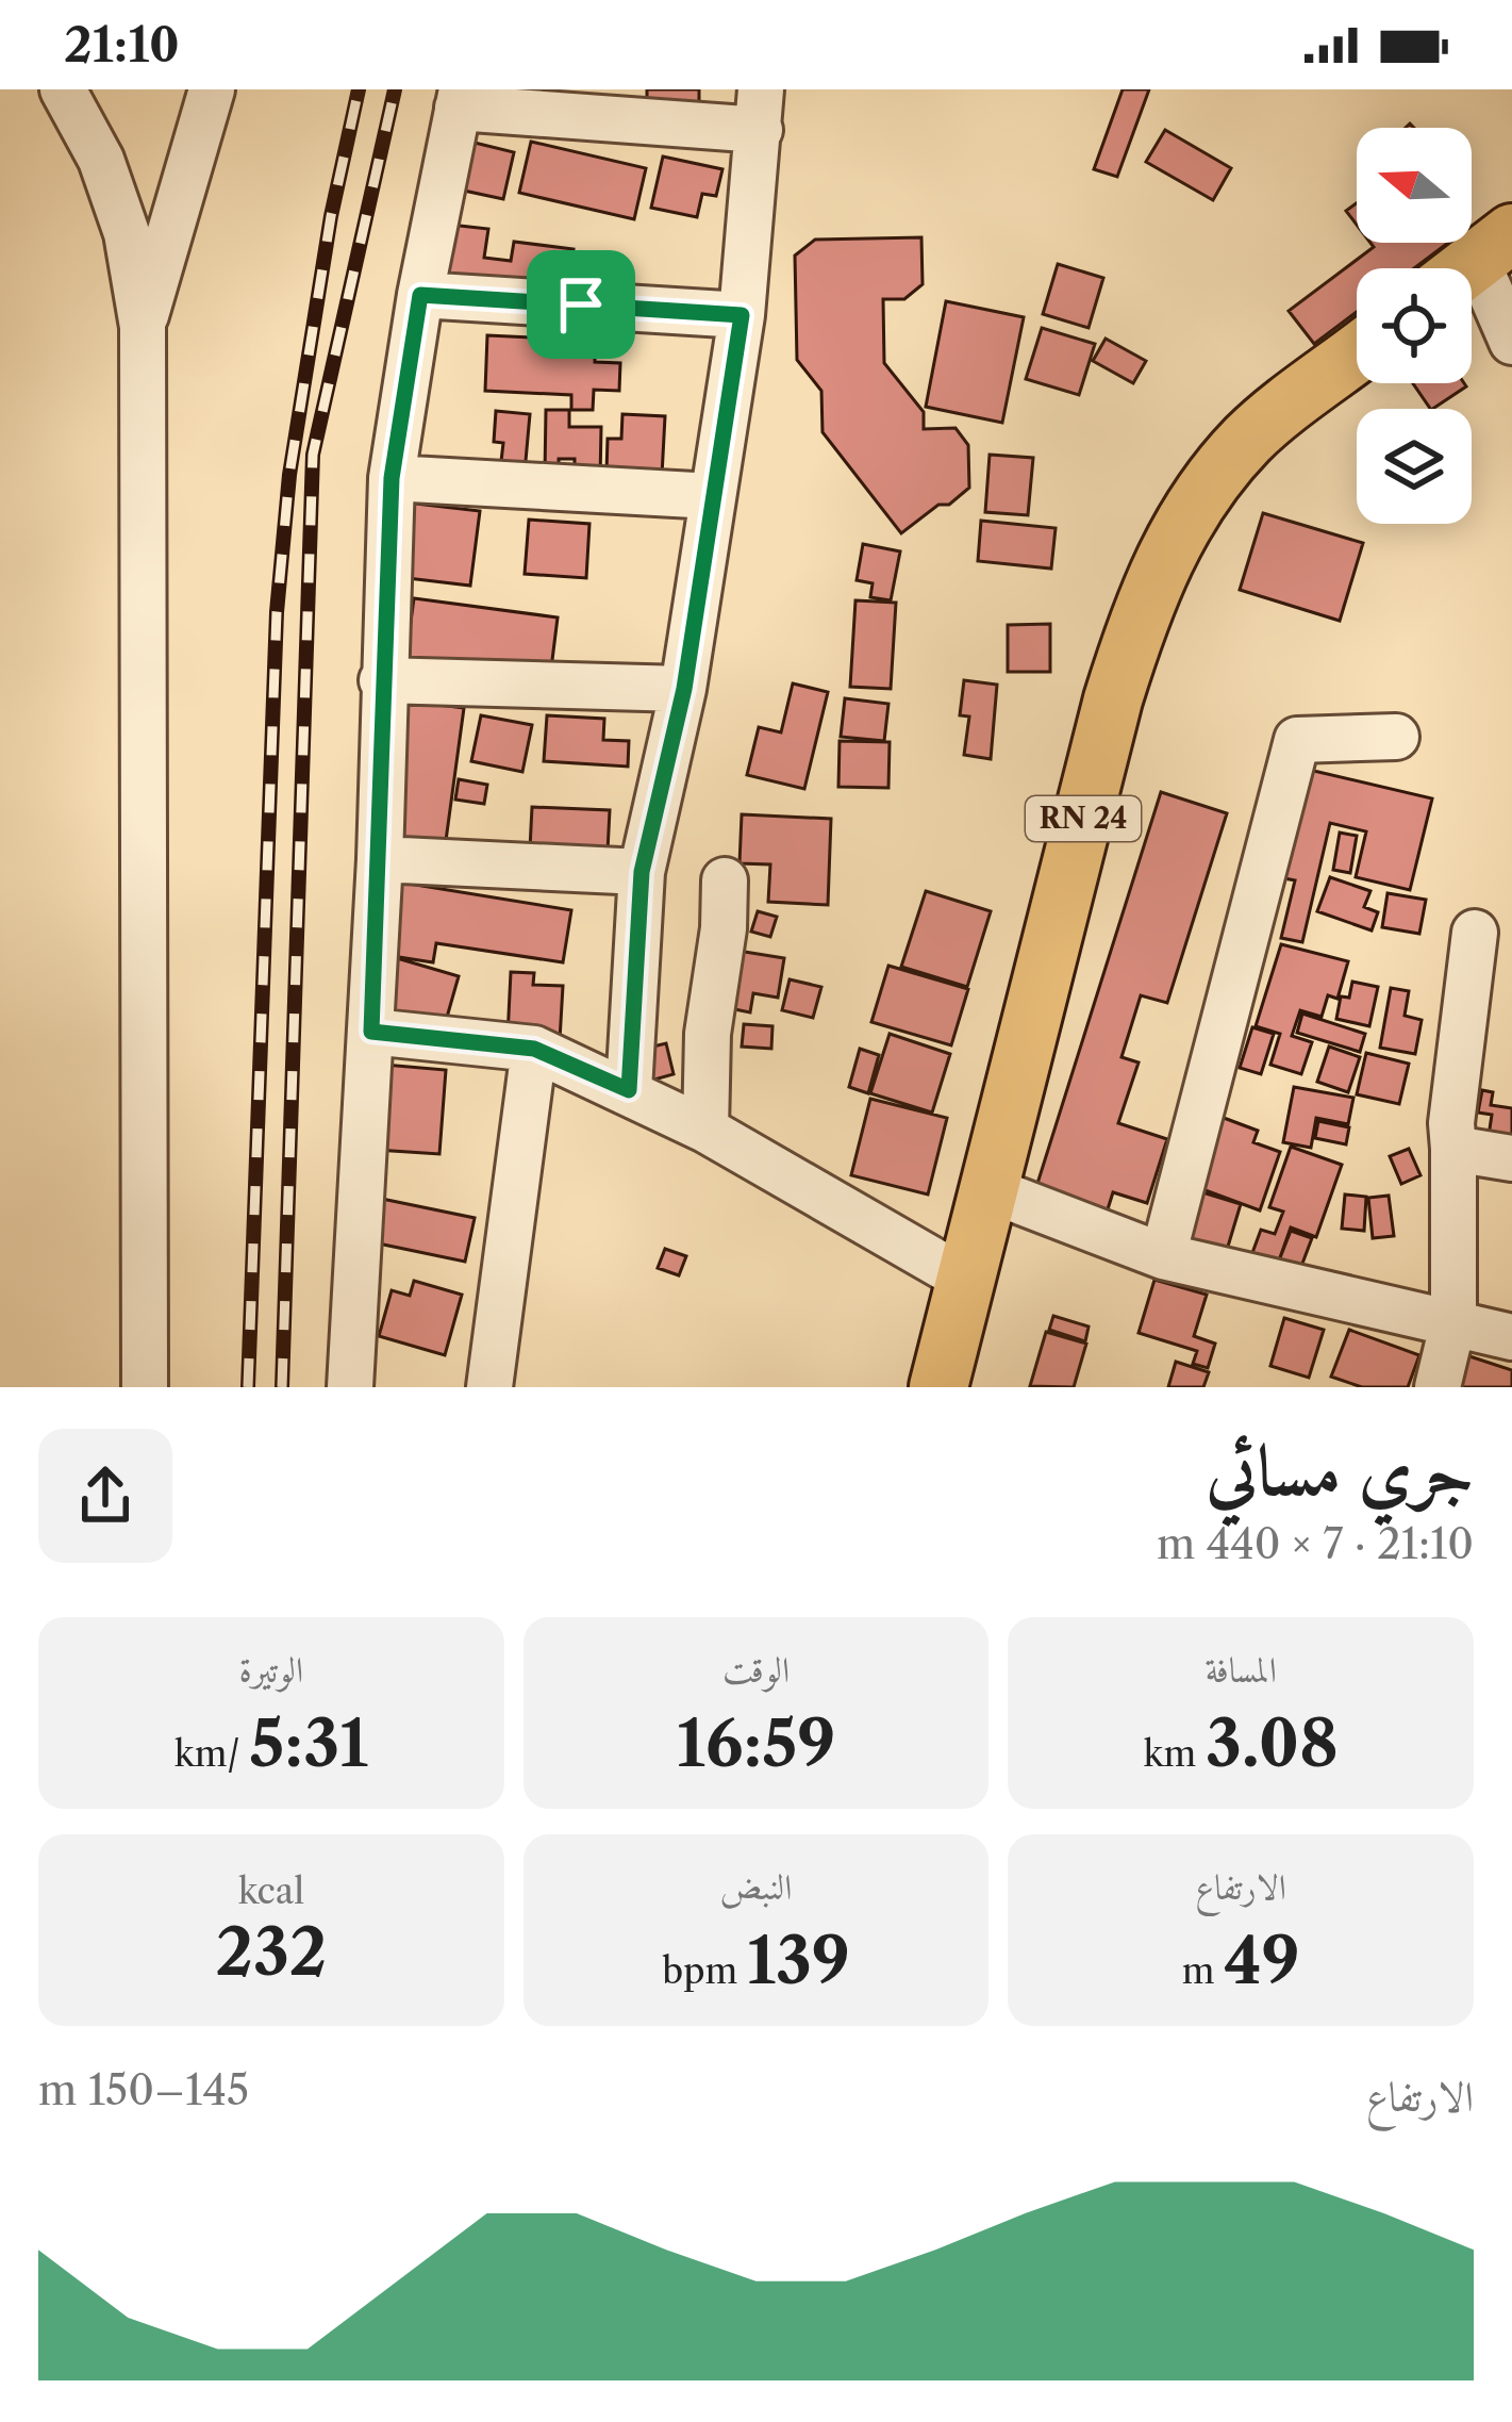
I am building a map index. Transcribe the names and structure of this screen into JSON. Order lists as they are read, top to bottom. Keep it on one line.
{"streets":{"main road":["RN 24"]},"north":"left","page":{"status":"21:10","heading":["جري مسائي","21:10 · 7 × 440 m"],"stats":[["المسافة","3.08 km"],["الوقت","16:59"],["الوتيرة","5:31 /km"],["الارتفاع","49 m"],["النبض","139 bpm"],["kcal","232"]],"chart":["الارتفاع","145–150 m"]}}
